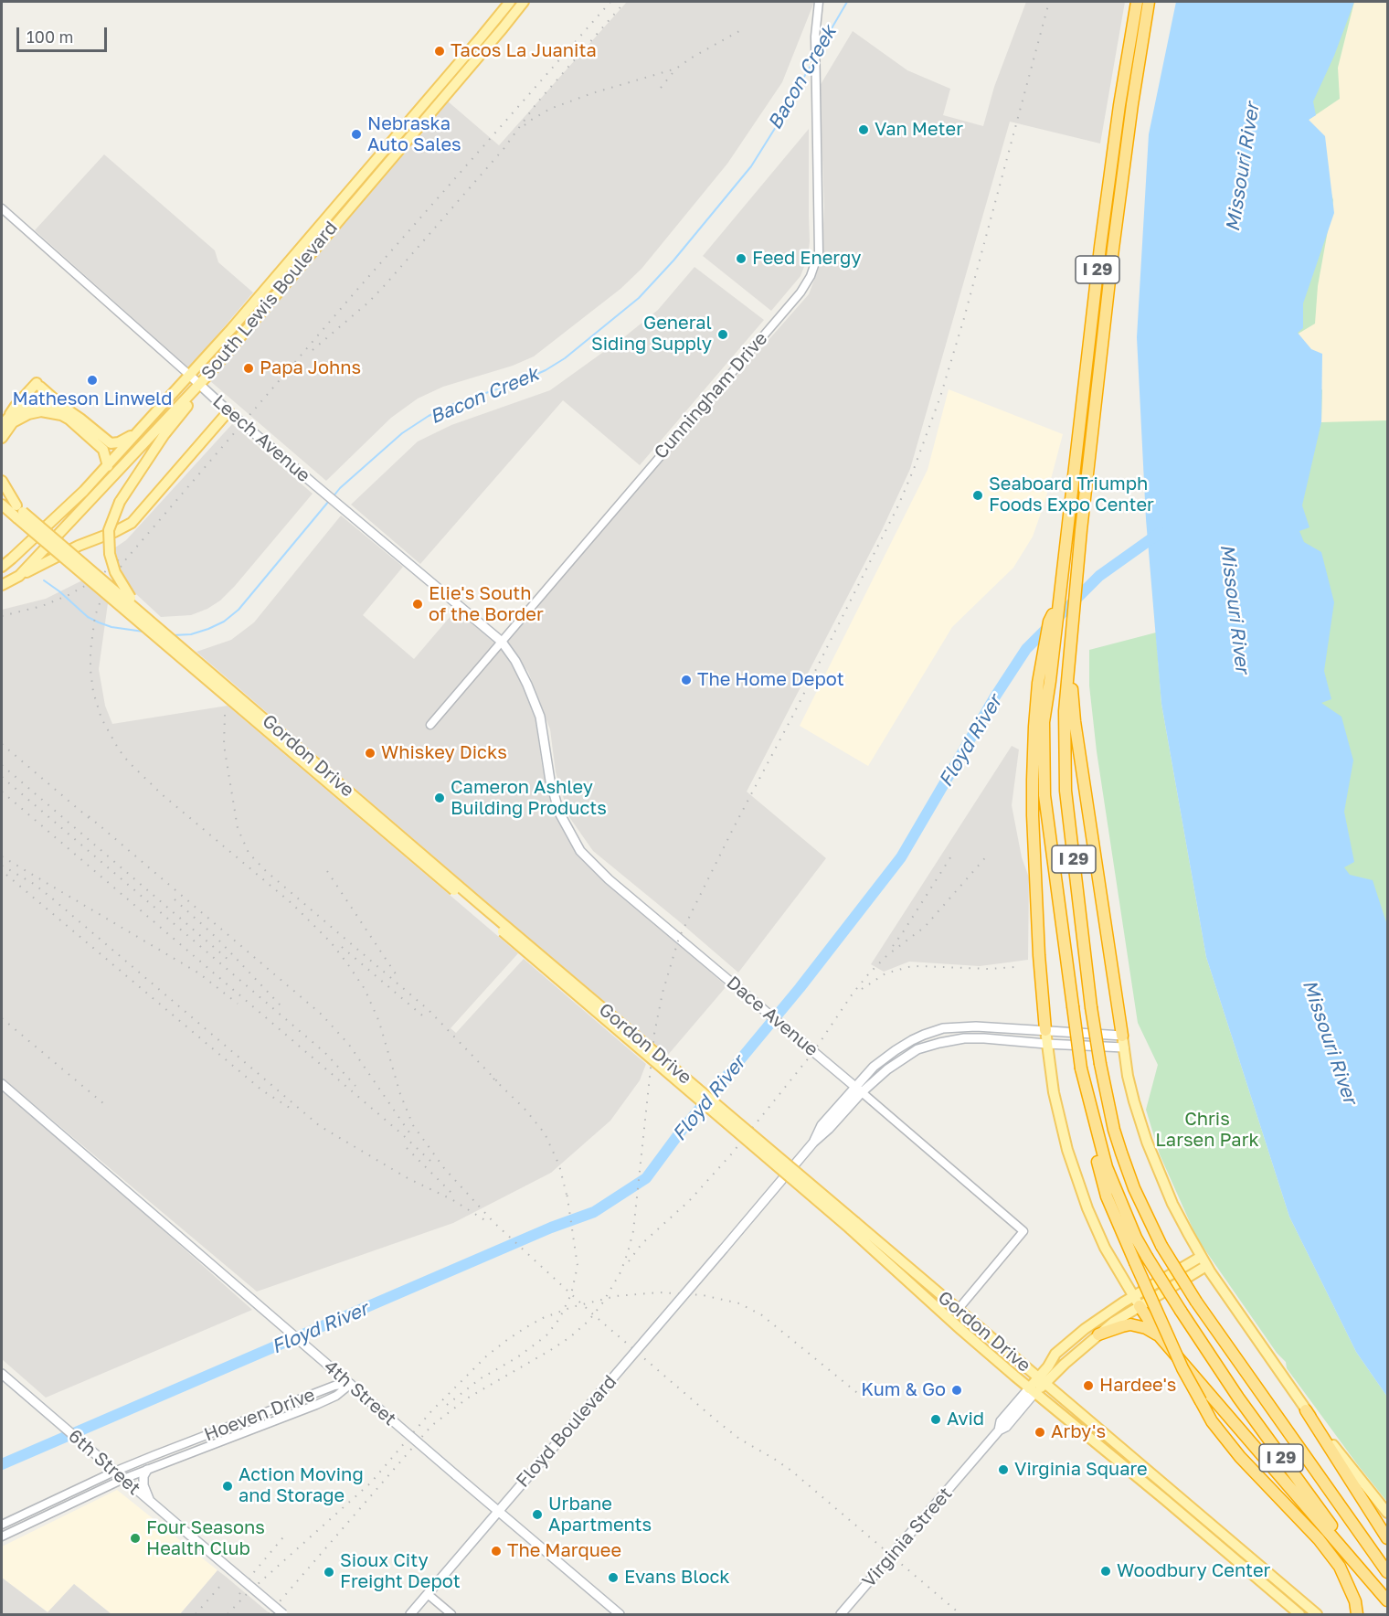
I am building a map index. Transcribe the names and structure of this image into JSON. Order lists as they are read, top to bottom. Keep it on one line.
{"streets":{"highway":["I 29"],"main road":["South Lewis Boulevard","Leech Avenue","Gordon Drive","Dace Avenue","4th Street","Floyd Boulevard","6th Street","Virginia Street"],"street":["Cunningham Drive","Hoeven Drive"]},"crossings":[["South Lewis Boulevard","Leech Avenue"],["Cunningham Drive","Leech Avenue"],["Cunningham Drive","Dace Avenue"],["Leech Avenue","Dace Avenue"],["Gordon Drive","Dace Avenue"],["Gordon Drive","Virginia Street"],["Dace Avenue","Floyd Boulevard"],["4th Street","Hoeven Drive"],["4th Street","Floyd Boulevard"],["Hoeven Drive","6th Street"]],"water":["Bacon Creek","Missouri River","Floyd River"],"parks":["Chris Larsen Park"],"places":["Tacos La Juanita","Van Meter","Nebraska Auto Sales","Feed Energy","General Siding Supply","Papa Johns","Matheson Linweld","Seaboard Triumph Foods Expo Center","Elie's South of the Border","The Home Depot","Whiskey Dicks","Cameron Ashley Building Products","Hardee's","Kum & Go","Avid","Arby's","Virginia Square","Action Moving and Storage","Urbane Apartments","Four Seasons Health Club","The Marquee","Woodbury Center","Sioux City Freight Depot","Evans Block"],"scale_bar":"100 m"}
